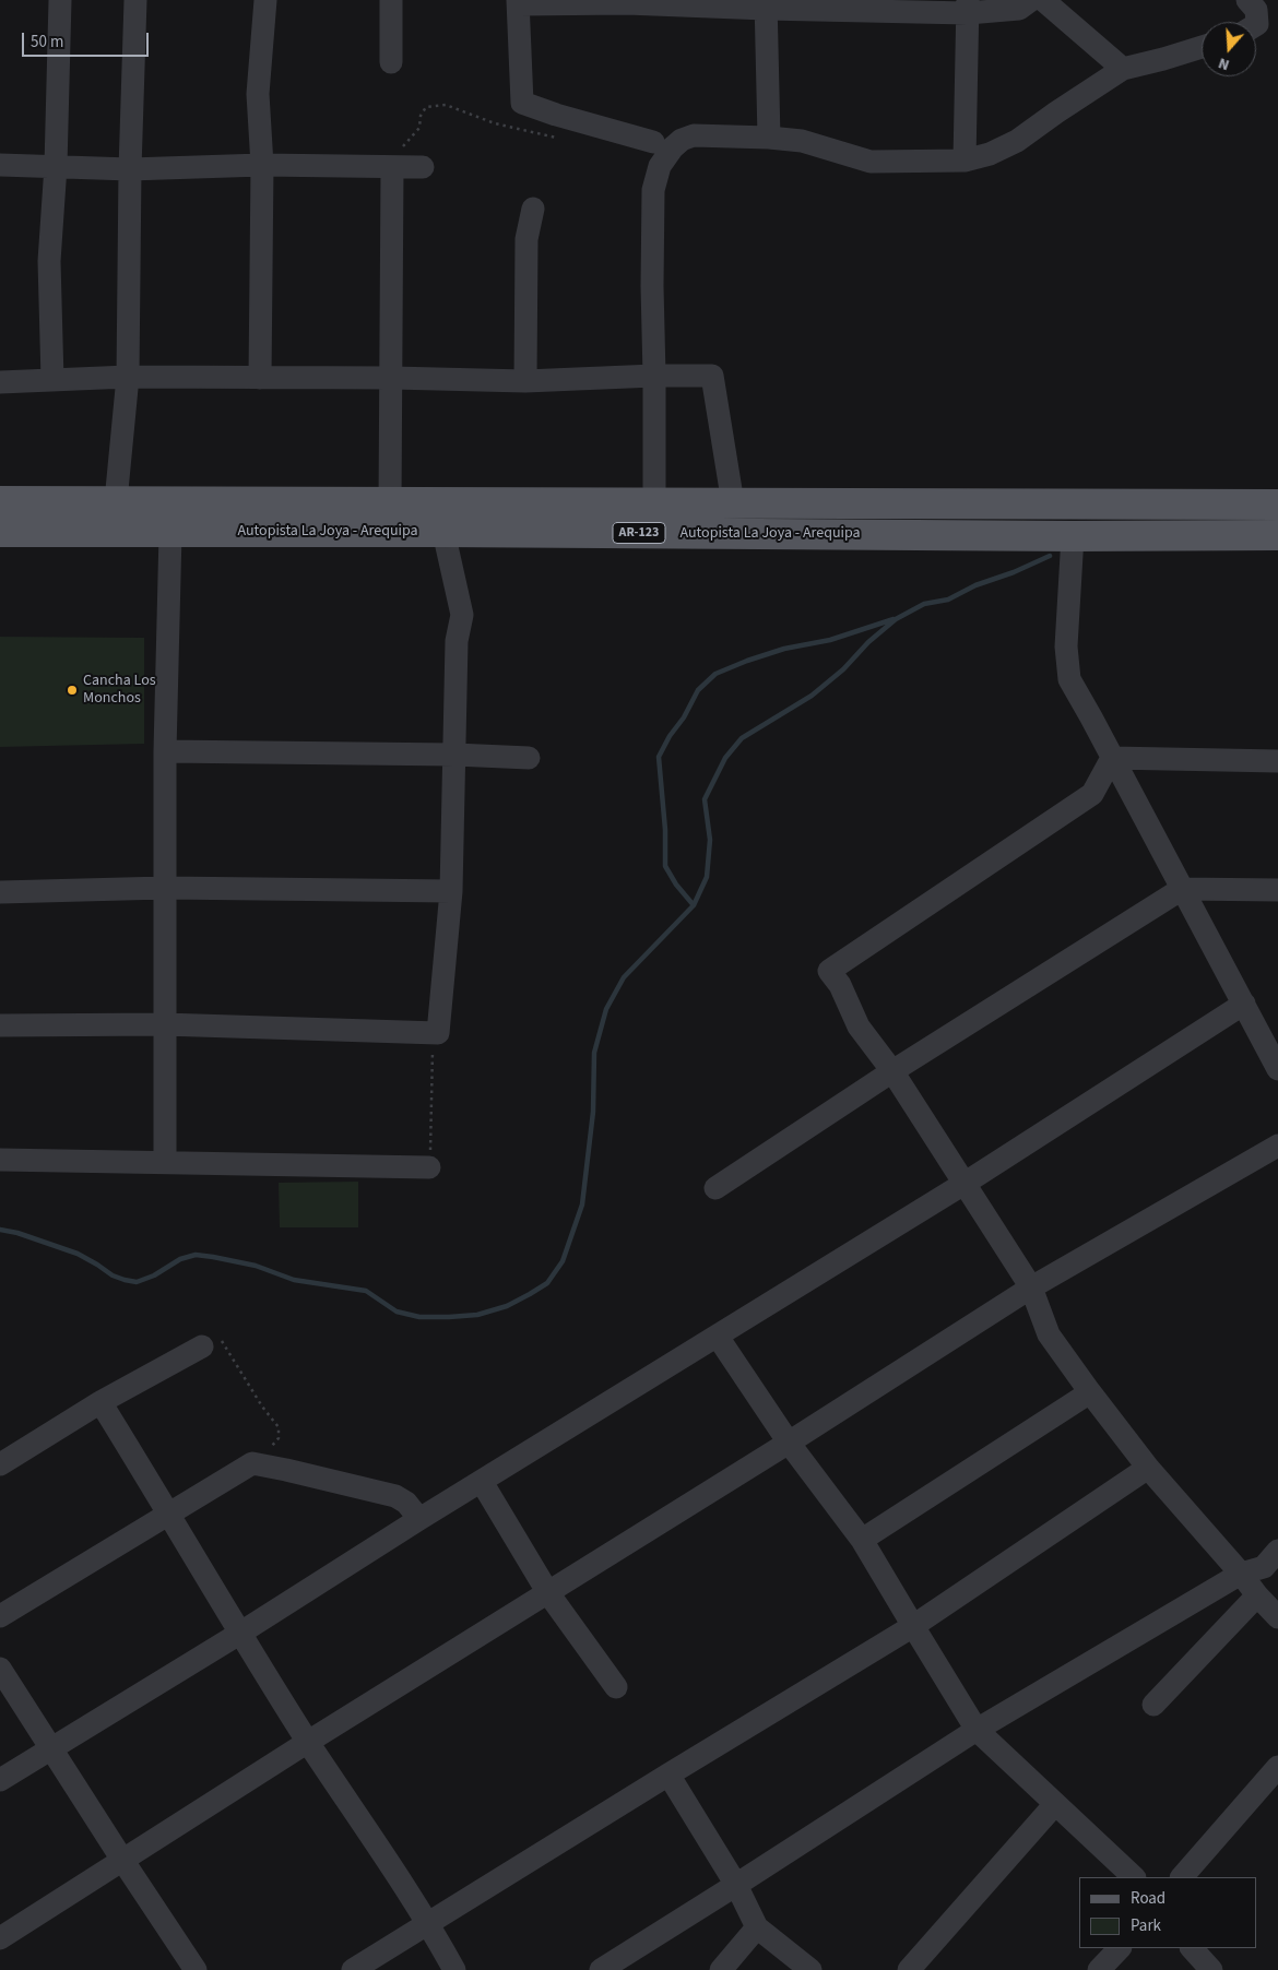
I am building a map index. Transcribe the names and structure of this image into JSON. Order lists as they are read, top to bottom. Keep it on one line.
{"streets":{"main road":["Autopista La Joya - Arequipa","AR-123"]},"places":["Cancha Los Monchos"],"legend":["Road","Park"],"scale_bar":"50 m","north":"bottom"}
